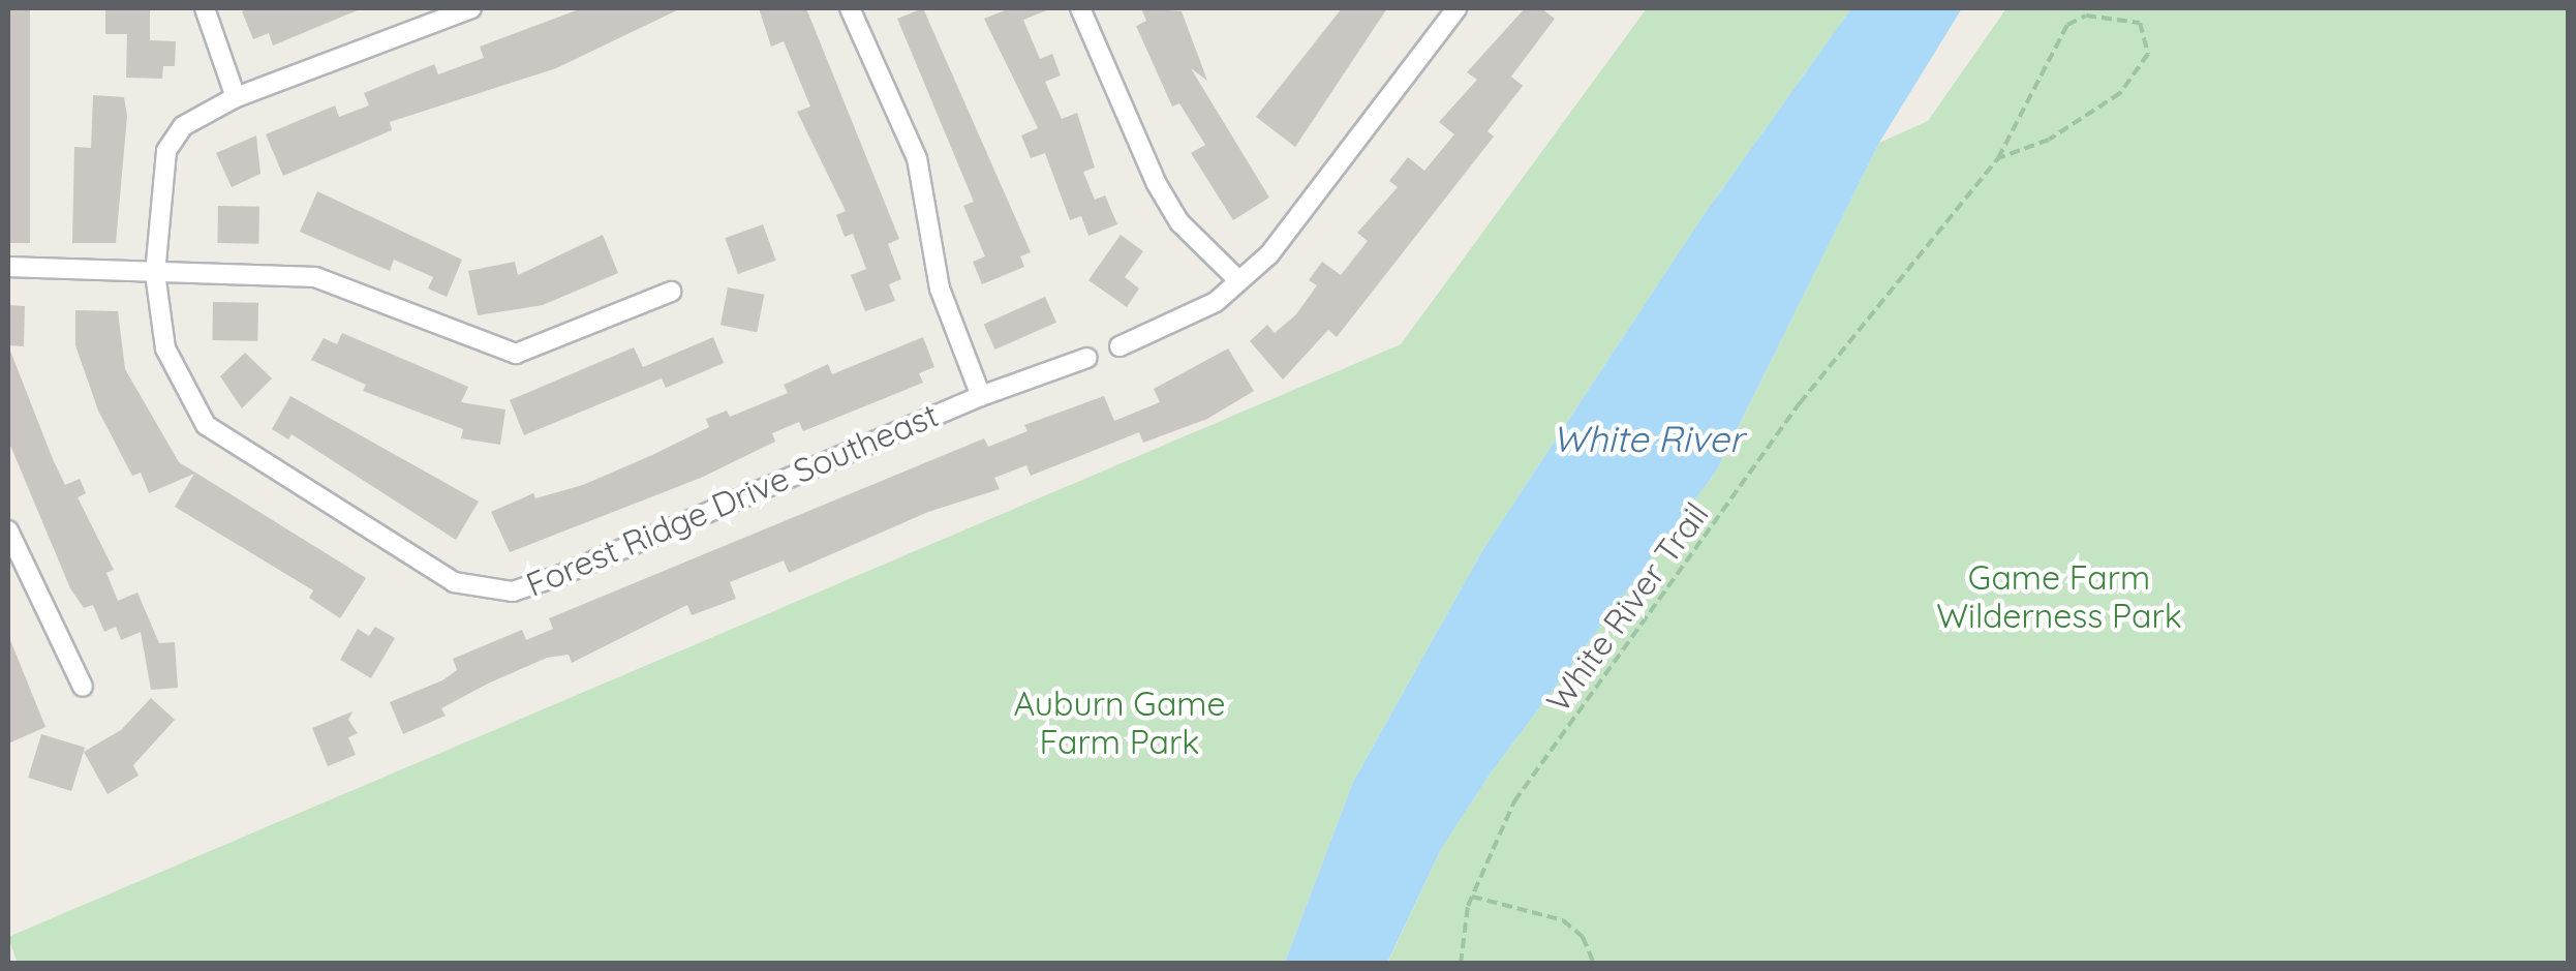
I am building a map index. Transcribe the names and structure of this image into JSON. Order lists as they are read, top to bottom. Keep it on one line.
{"streets":{"street":["Forest Ridge Drive Southeast"],"path":["White River Trail"]},"water":["White River"],"parks":["Game Farm Wilderness Park","Auburn Game Farm Park"]}
